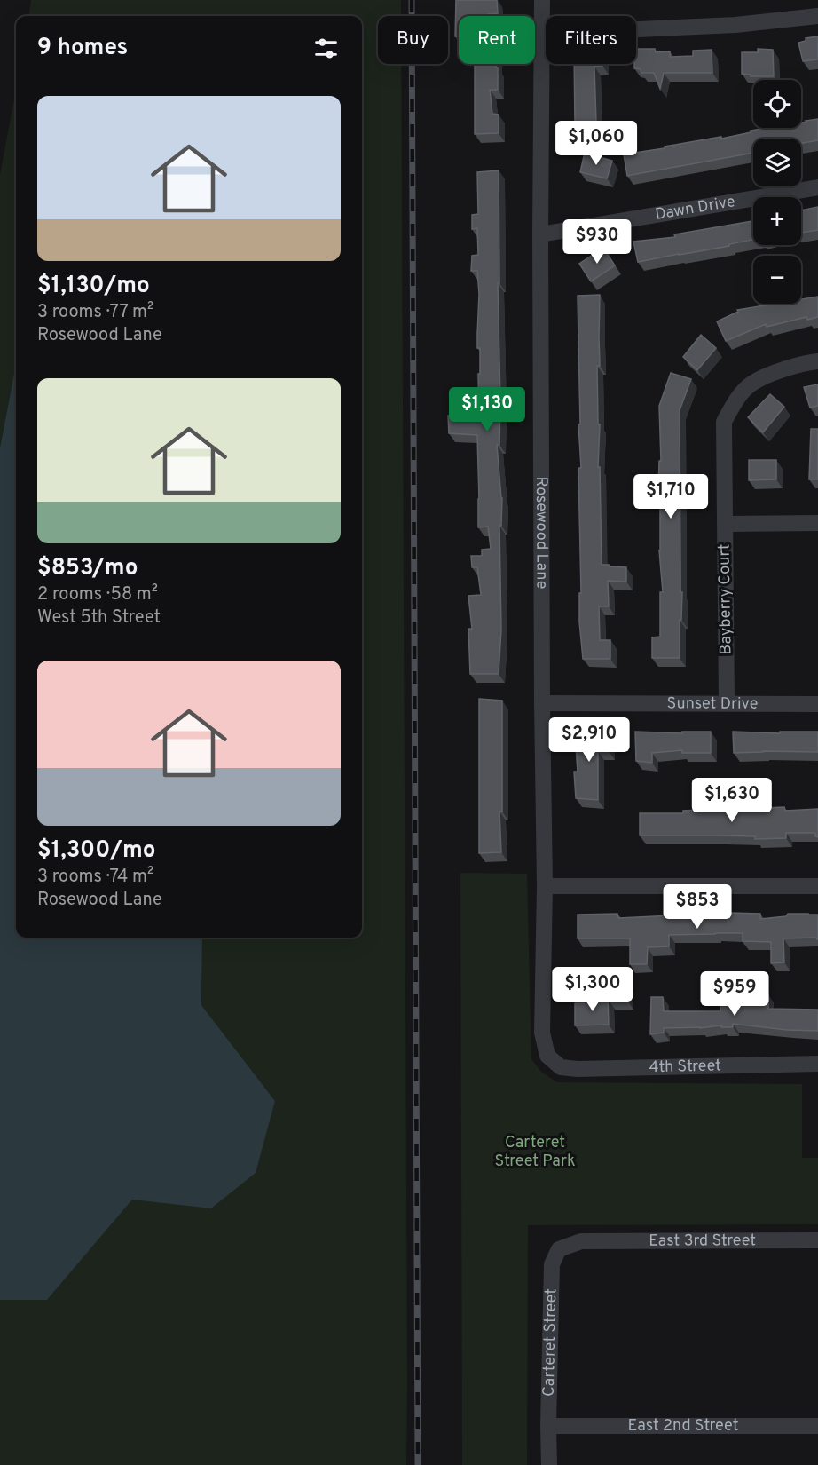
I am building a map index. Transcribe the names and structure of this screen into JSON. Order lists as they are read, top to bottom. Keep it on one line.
{"streets":{"street":["Dawn Drive","Rosewood Lane","Bayberry Court","Sunset Drive","4th Street","East 3rd Street","Carteret Street","East 2nd Street"]},"crossings":[["Dawn Drive","Rosewood Lane"],["Rosewood Lane","Sunset Drive"],["Rosewood Lane","4th Street"],["Bayberry Court","Sunset Drive"],["East 3rd Street","Carteret Street"],["Carteret Street","East 2nd Street"]],"parks":["Carteret Street Park"],"page":{"chip":["Buy","Rent","Filters"],"heading":"9 homes","map_buttons":["+","−"],"list":[{"name":"$1,130/mo","note":"3 rooms · 77 m² · Rosewood Lane"},{"name":"$853/mo","note":"2 rooms · 58 m² · West 5th Street"},{"name":"$1,300/mo","note":"3 rooms · 74 m² · Rosewood Lane"}],"price":["$1,060","$930","$1,130","$1,710","$2,910","$1,630","$853","$1,300","$959"]}}
